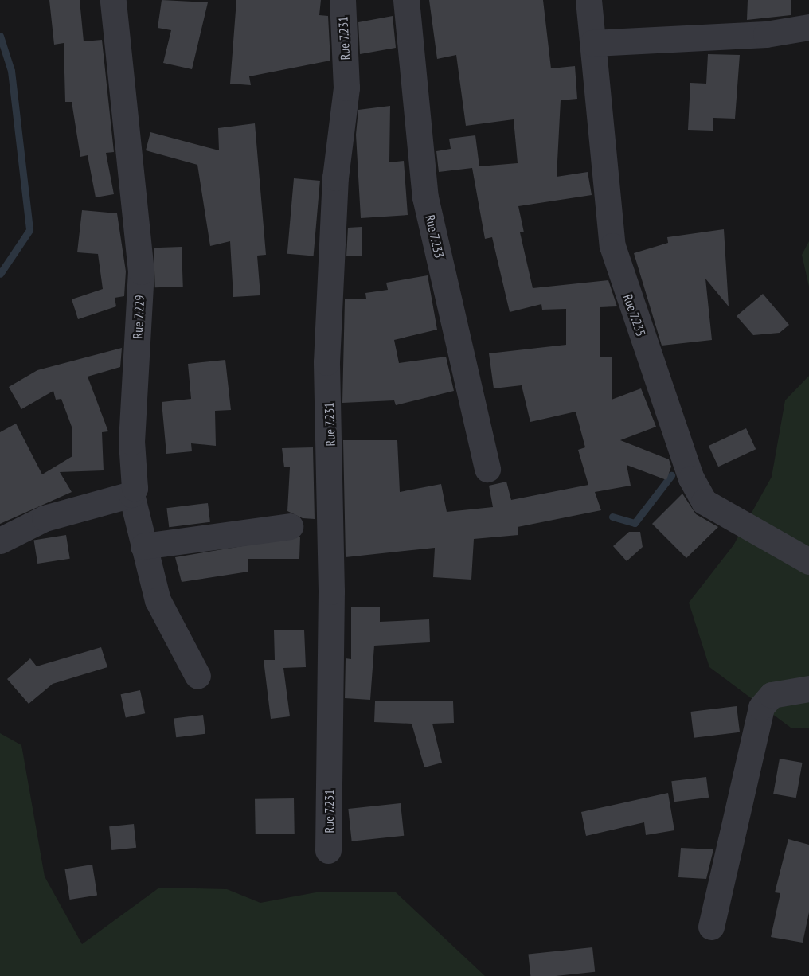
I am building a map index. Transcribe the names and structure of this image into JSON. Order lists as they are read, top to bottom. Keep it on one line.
{"streets":{"street":["Rue 7.231","Rue 7.233","Rue 7.235","Rue 7.229"]}}
